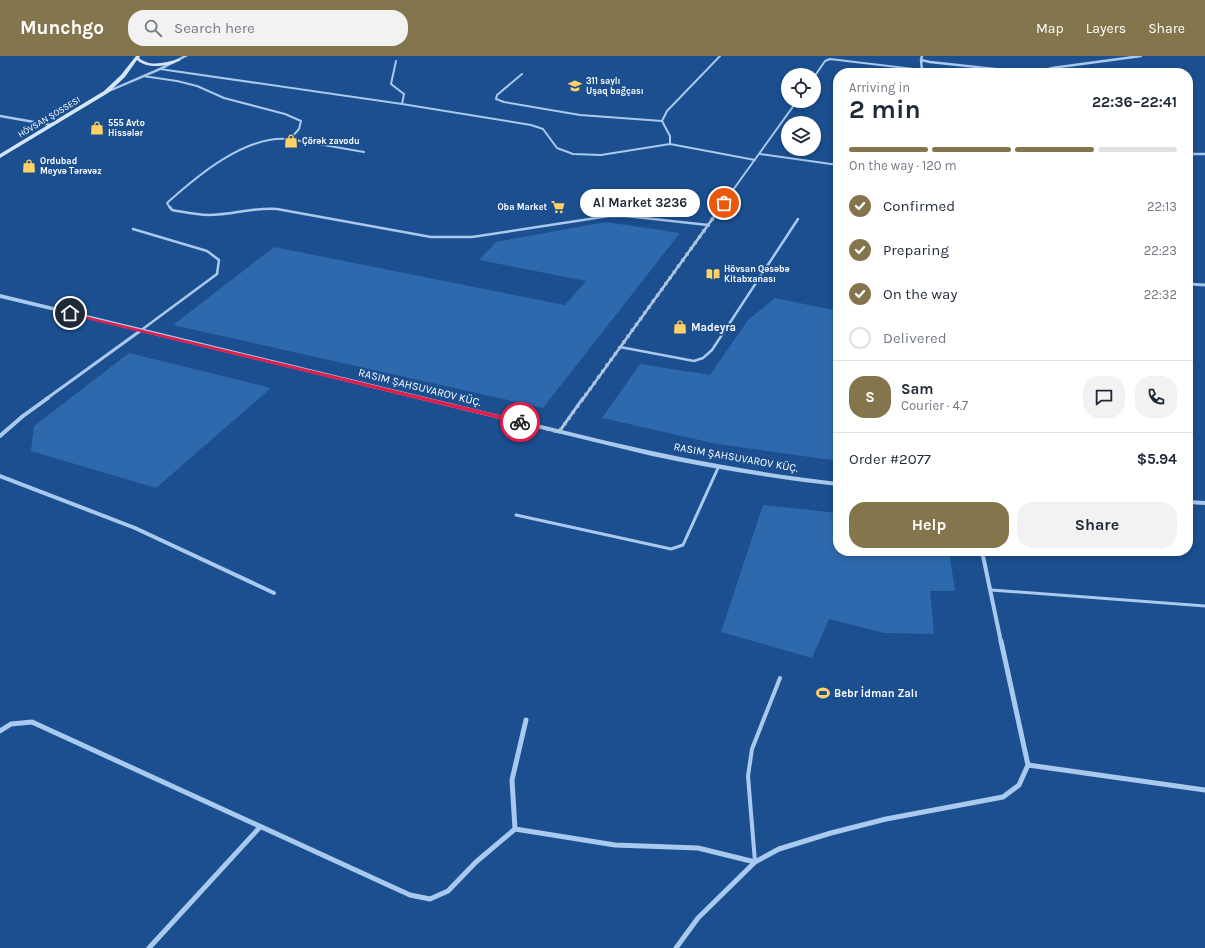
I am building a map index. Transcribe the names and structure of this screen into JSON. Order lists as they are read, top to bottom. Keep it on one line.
{"streets":{"main road":["HÖVSAN ŞOSSESI"],"street":["RASIM ŞAHSUVAROV KÜÇ."]},"places":{"school or university":["311 saylı Uşaq bağçası"],"shop":["555 Avto Hissələr","Çörək zavodu","Ordubad Meyvə Tərəvəz","Madeyra"],"other":["Al Market 3236"],"supermarket":["Oba Market"],"library":["Hövsan Qəsəbə Kitabxanası"],"sports":["Bebr İdman Zalı"]},"page":{"header":"Munchgo","search":"Search here","nav":["Map","Layers","Share"],"heading":["2 min","Arriving in","22:36–22:41"],"panel":["Sam","Courier · 4.7","Order #2077","$5.94"],"bar":"On the way · 120 m","list":[["Confirmed","22:13"],["Preparing","22:23"],["On the way","22:32"],"Delivered"],"bubble":"Al Market 3236","round":"S","buttons":["Help","Share"]}}
